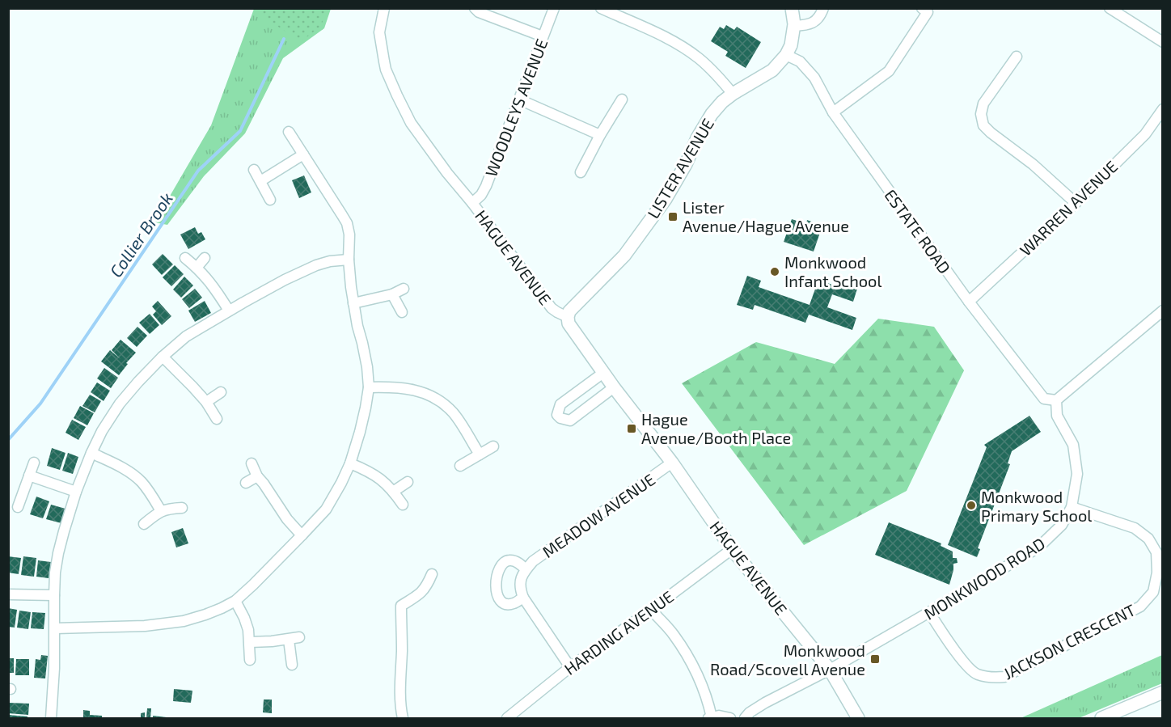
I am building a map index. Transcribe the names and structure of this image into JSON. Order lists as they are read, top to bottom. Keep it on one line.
{"streets":{"street":["WOODLEYS AVENUE","LISTER AVENUE","WARREN AVENUE","ESTATE ROAD","HAGUE AVENUE","MEADOW AVENUE","MONKWOOD ROAD","HARDING AVENUE","JACKSON CRESCENT"]},"crossings":[["WOODLEYS AVENUE","HAGUE AVENUE"],["LISTER AVENUE","ESTATE ROAD"],["LISTER AVENUE","HAGUE AVENUE"],["WARREN AVENUE","ESTATE ROAD"],["ESTATE ROAD","MONKWOOD ROAD"],["HAGUE AVENUE","MEADOW AVENUE"],["HAGUE AVENUE","MONKWOOD ROAD"],["HAGUE AVENUE","HARDING AVENUE"],["MONKWOOD ROAD","JACKSON CRESCENT"]],"water":["Collier Brook"],"places":{"transit":["Lister Avenue/Hague Avenue","Hague Avenue/Booth Place","Monkwood Road/Scovell Avenue"],"other":["Monkwood Infant School","Monkwood Primary School"]}}
